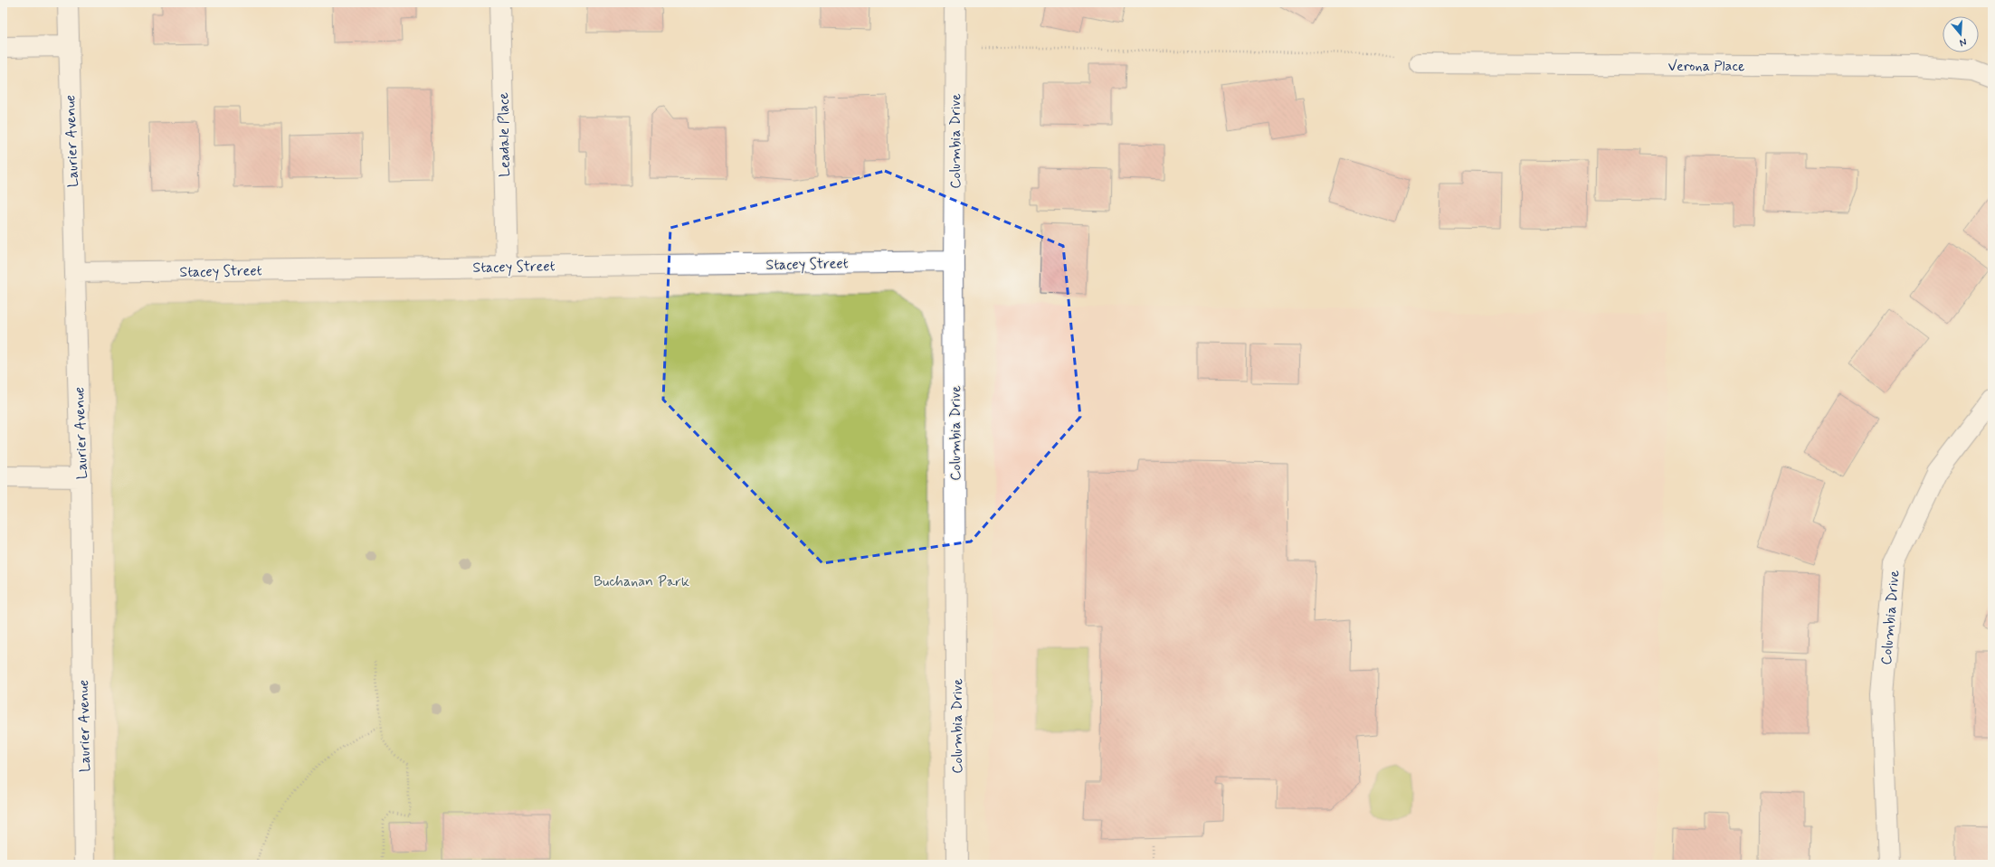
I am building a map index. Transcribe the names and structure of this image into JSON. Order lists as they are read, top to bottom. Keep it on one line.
{"streets":{"street":["Verona Place","Leadale Place","Laurier Avenue","Columbia Drive","Stacey Street"]},"crossings":[["Leadale Place","Stacey Street"],["Laurier Avenue","Stacey Street"],["Columbia Drive","Stacey Street"]],"parks":["Buchanan Park"],"north":"bottom"}
